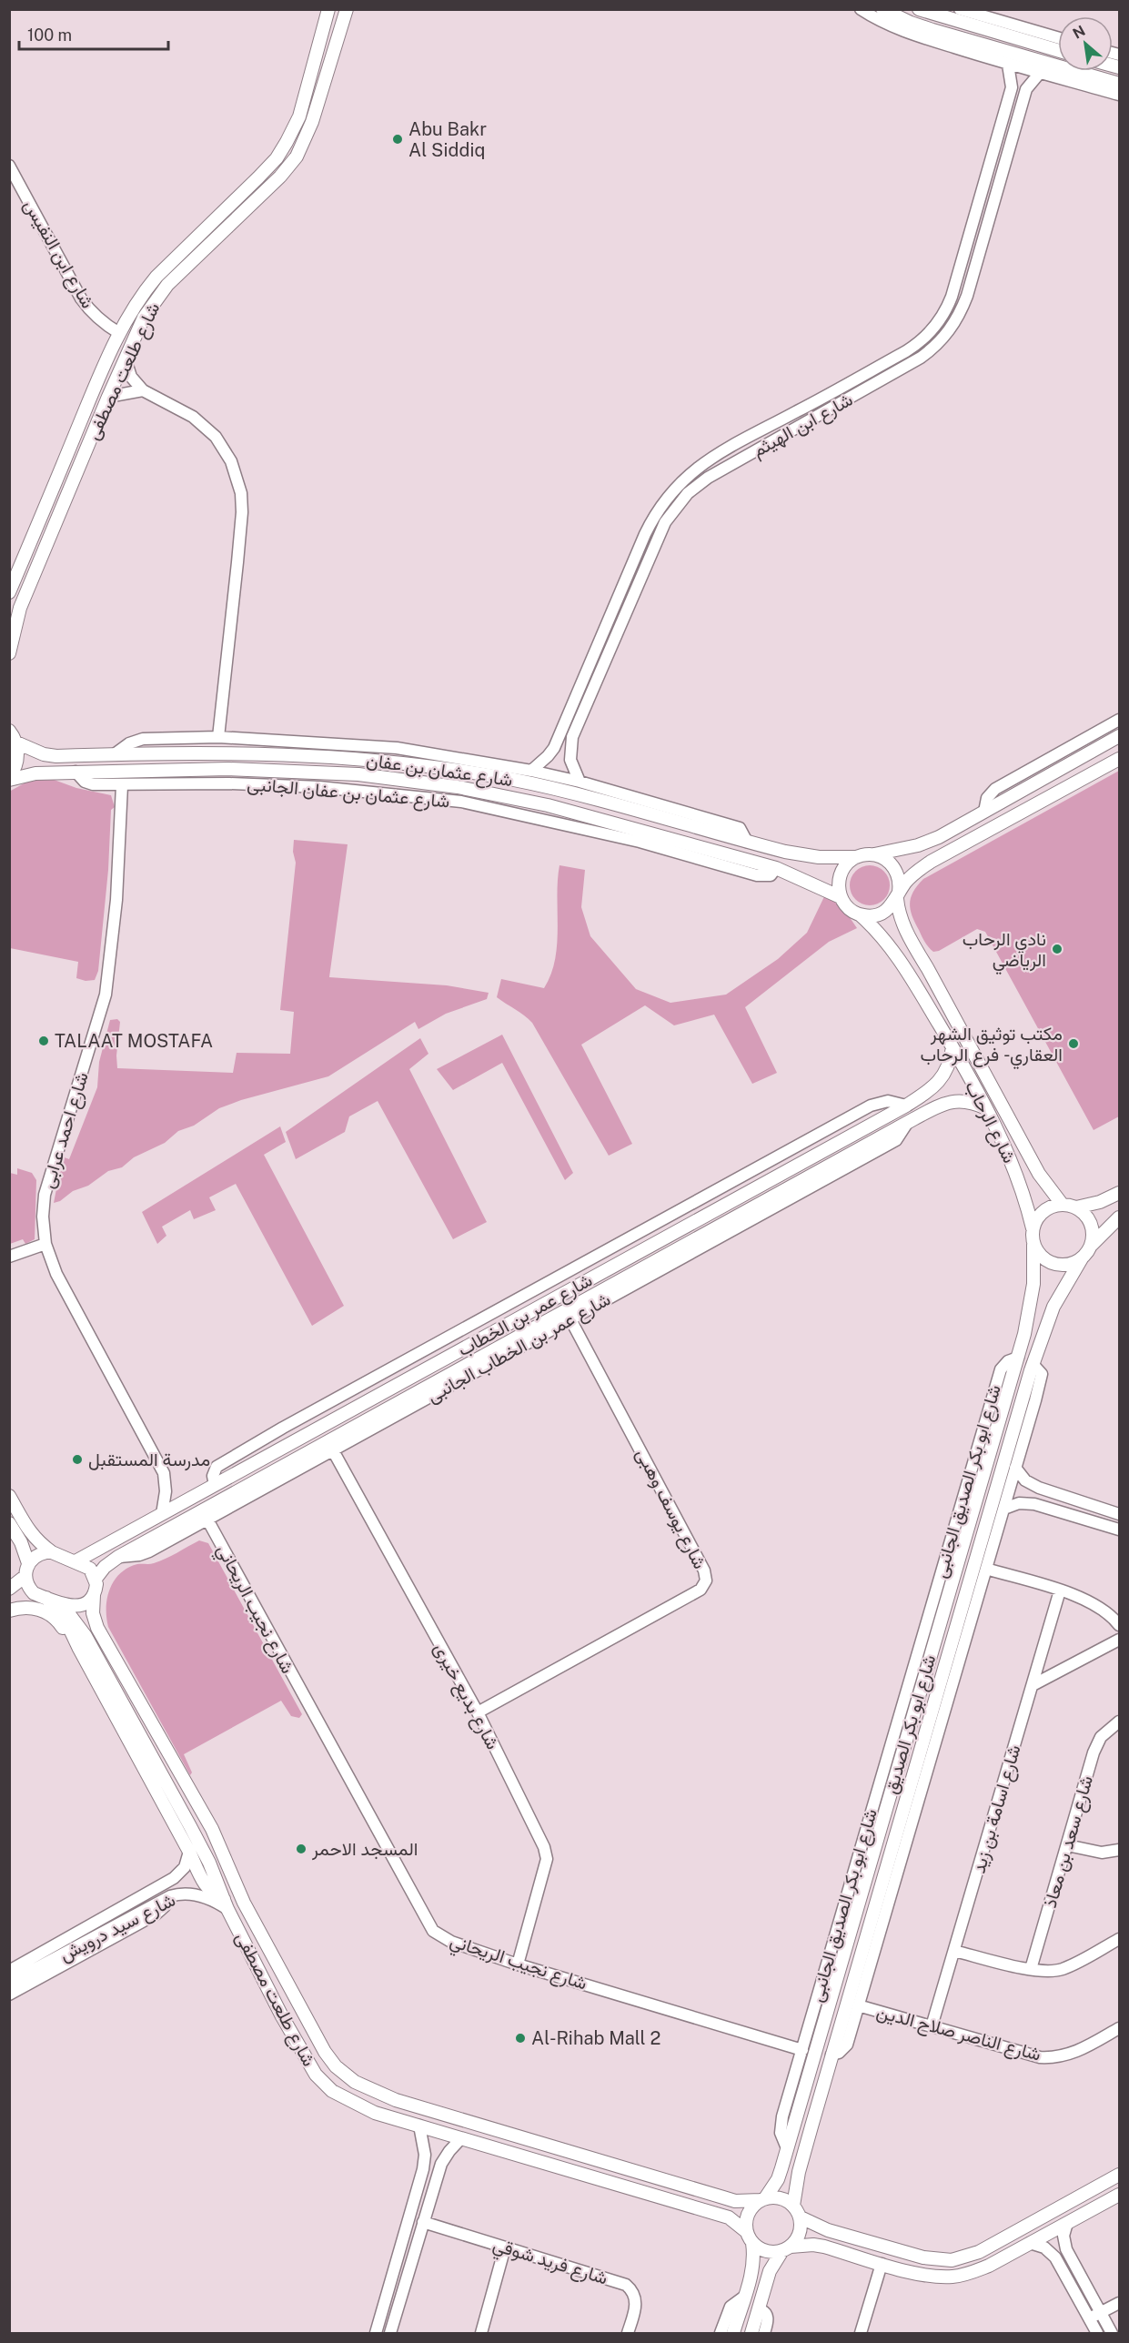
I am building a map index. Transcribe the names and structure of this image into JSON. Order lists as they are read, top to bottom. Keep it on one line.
{"streets":{"street":["شارع ابن النفيس","شارع طلعت مصطفى","شارع ابن الهيثم","شارع عثمان بن عفان","شارع عثمان بن عفان الجانبى","شارع الرحاب","شارع احمد عرابى","شارع عمر بن الخطاب","شارع عمر بن الخطاب الجانبى","شارع ابو بكر الصديق الجانبى","شارع يوسف وهبى","شارع نجيب الريحاني","شارع بديع خيرى","شارع ابو بكر الصديق","شارع اسامة بن زيد","شارع سعد بن معاذ","شارع سيد درويش","شارع الناصر صلاح الدين","شارع فريد شوقي"]},"crossings":[["شارع ابن النفيس","شارع طلعت مصطفى"],["شارع طلعت مصطفى","شارع عمر بن الخطاب"],["شارع طلعت مصطفى","شارع ابو بكر الصديق"],["شارع طلعت مصطفى","شارع سيد درويش"],["شارع عثمان بن عفان","شارع عثمان بن عفان الجانبى"],["شارع عثمان بن عفان","شارع الرحاب"],["شارع عثمان بن عفان الجانبى","شارع احمد عرابى"],["شارع الرحاب","شارع عمر بن الخطاب"],["شارع الرحاب","شارع ابو بكر الصديق"],["شارع احمد عرابى","شارع عمر بن الخطاب"],["شارع عمر بن الخطاب","شارع عمر بن الخطاب الجانبى"],["شارع عمر بن الخطاب","شارع بديع خيرى"],["شارع عمر بن الخطاب الجانبى","شارع يوسف وهبى"],["شارع عمر بن الخطاب الجانبى","شارع نجيب الريحاني"],["شارع عمر بن الخطاب الجانبى","شارع بديع خيرى"],["شارع ابو بكر الصديق الجانبى","شارع نجيب الريحاني"],["شارع ابو بكر الصديق الجانبى","شارع ابو بكر الصديق"],["شارع يوسف وهبى","شارع بديع خيرى"],["شارع نجيب الريحاني","شارع بديع خيرى"],["شارع اسامة بن زيد","شارع الناصر صلاح الدين"]],"places":["Abu Bakr Al Siddiq","نادي الرحاب الرياضي","TALAAT MOSTAFA","مكتب توثيق الشهر العقاري - فرع الرحاب","مدرسة المستقبل","المسجد الاحمر","Al-Rihab Mall 2"],"scale_bar":"100 m","north":"top left"}
